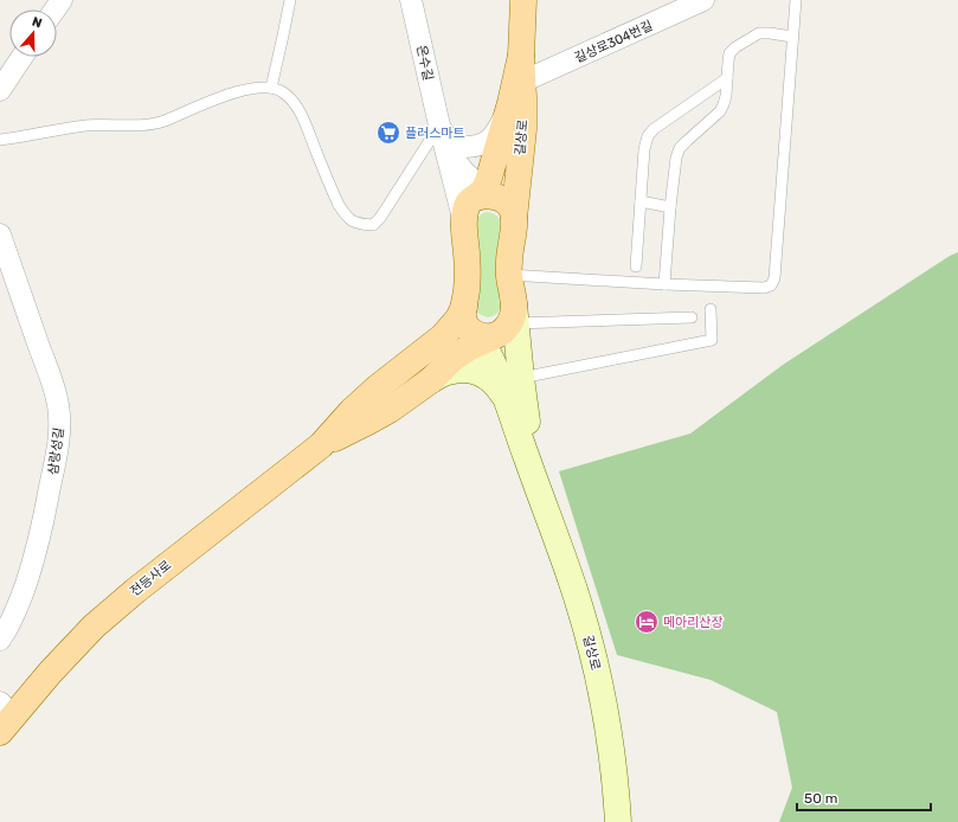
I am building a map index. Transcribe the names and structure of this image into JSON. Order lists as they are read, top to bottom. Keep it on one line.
{"streets":{"main road":["길상로","전등사로"],"street":["길상로304번길","온수길","삼랑성길"]},"crossings":[["길상로304번길","길상로"],["길상로","전등사로"]],"places":{"supermarket":["플러스마트"],"hotel":["메아리산장"]},"scale_bar":"50 m","north":"top"}
